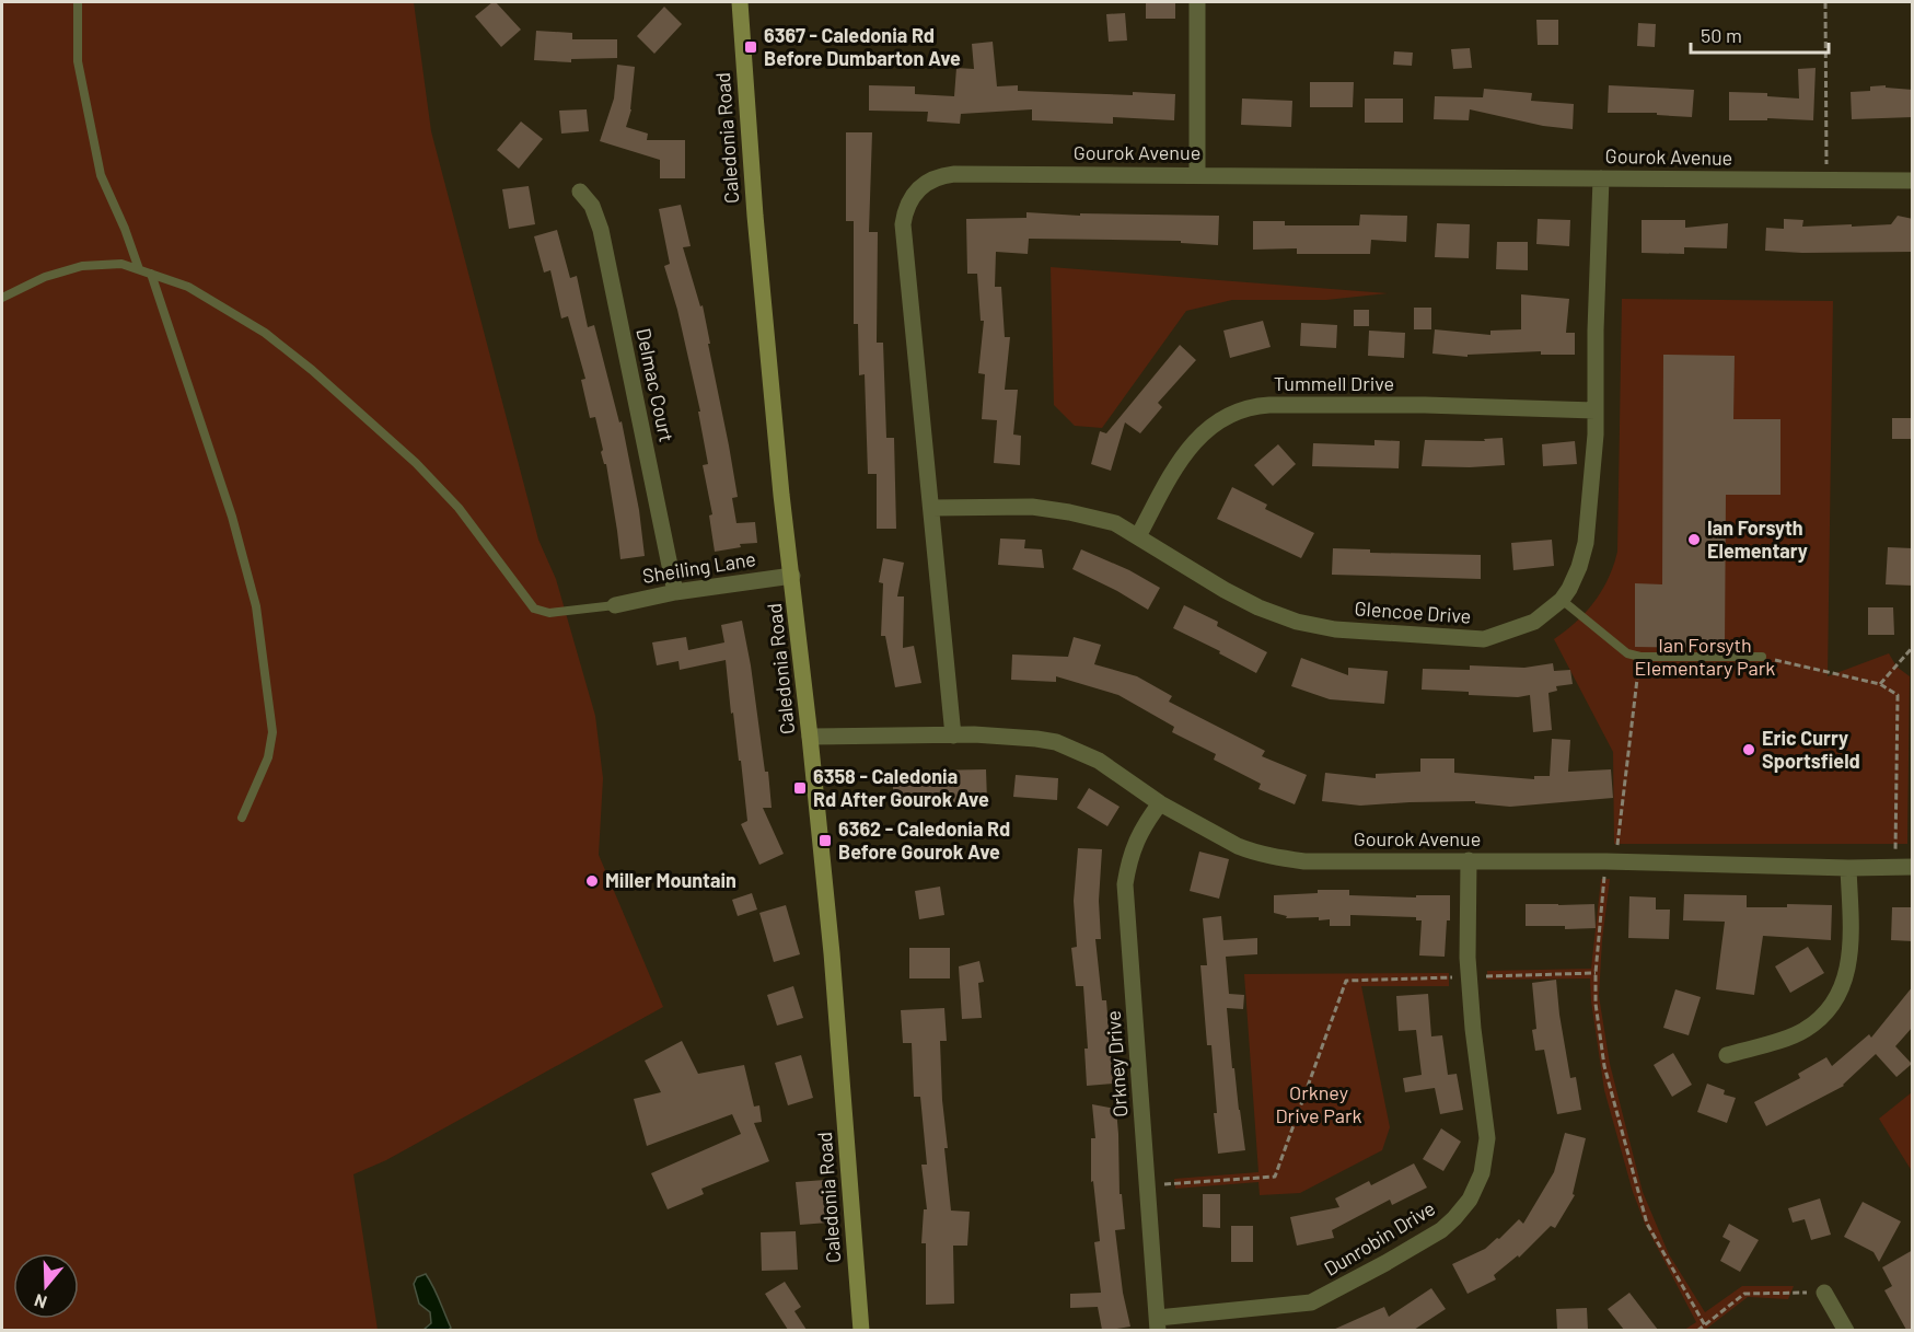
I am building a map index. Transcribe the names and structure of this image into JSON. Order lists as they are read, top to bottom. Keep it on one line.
{"streets":{"street":["Caledonia Road","Gourok Avenue","Tummell Drive","Delmac Court","Sheiling Lane","Glencoe Drive","Orkney Drive","Dunrobin Drive"]},"crossings":[["Caledonia Road","Gourok Avenue"],["Caledonia Road","Sheiling Lane"],["Gourok Avenue","Glencoe Drive"],["Gourok Avenue","Orkney Drive"],["Gourok Avenue","Dunrobin Drive"],["Tummell Drive","Glencoe Drive"],["Delmac Court","Sheiling Lane"],["Orkney Drive","Dunrobin Drive"]],"parks":["Ian Forsyth Elementary Park","Orkney Drive Park"],"places":{"transit":["6367 - Caledonia Rd Before Dumbarton Ave","6358 - Caledonia Rd After Gourok Ave","6362 - Caledonia Rd Before Gourok Ave"],"other":["Ian Forsyth Elementary","Eric Curry Sportsfield","Miller Mountain"]},"scale_bar":"50 m","north":"bottom"}
